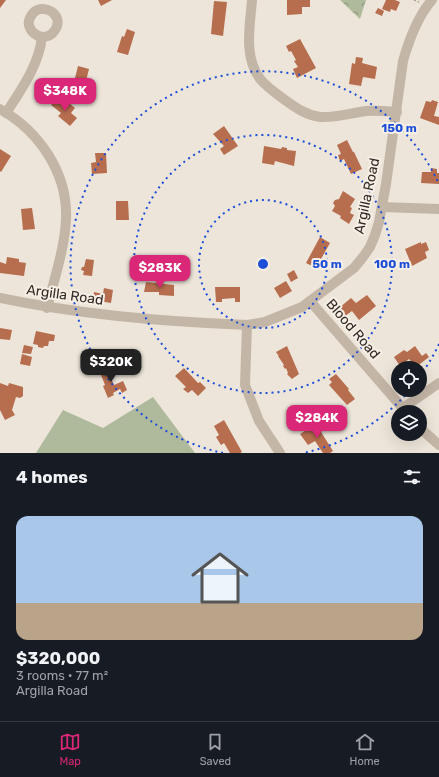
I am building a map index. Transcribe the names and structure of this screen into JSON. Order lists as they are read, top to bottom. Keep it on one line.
{"streets":{"street":["Argilla Road","Blood Road"]},"crossings":[["Argilla Road","Blood Road"]],"page":{"price":["$348K","$283K","$320K","$284K"],"heading":"4 homes","list":[{"name":"$320,000","note":"3 rooms · 77 m² · Argilla Road"}],"tabs":["Map","Saved","Home"]},"rings":["150 m","50 m","100 m"]}
